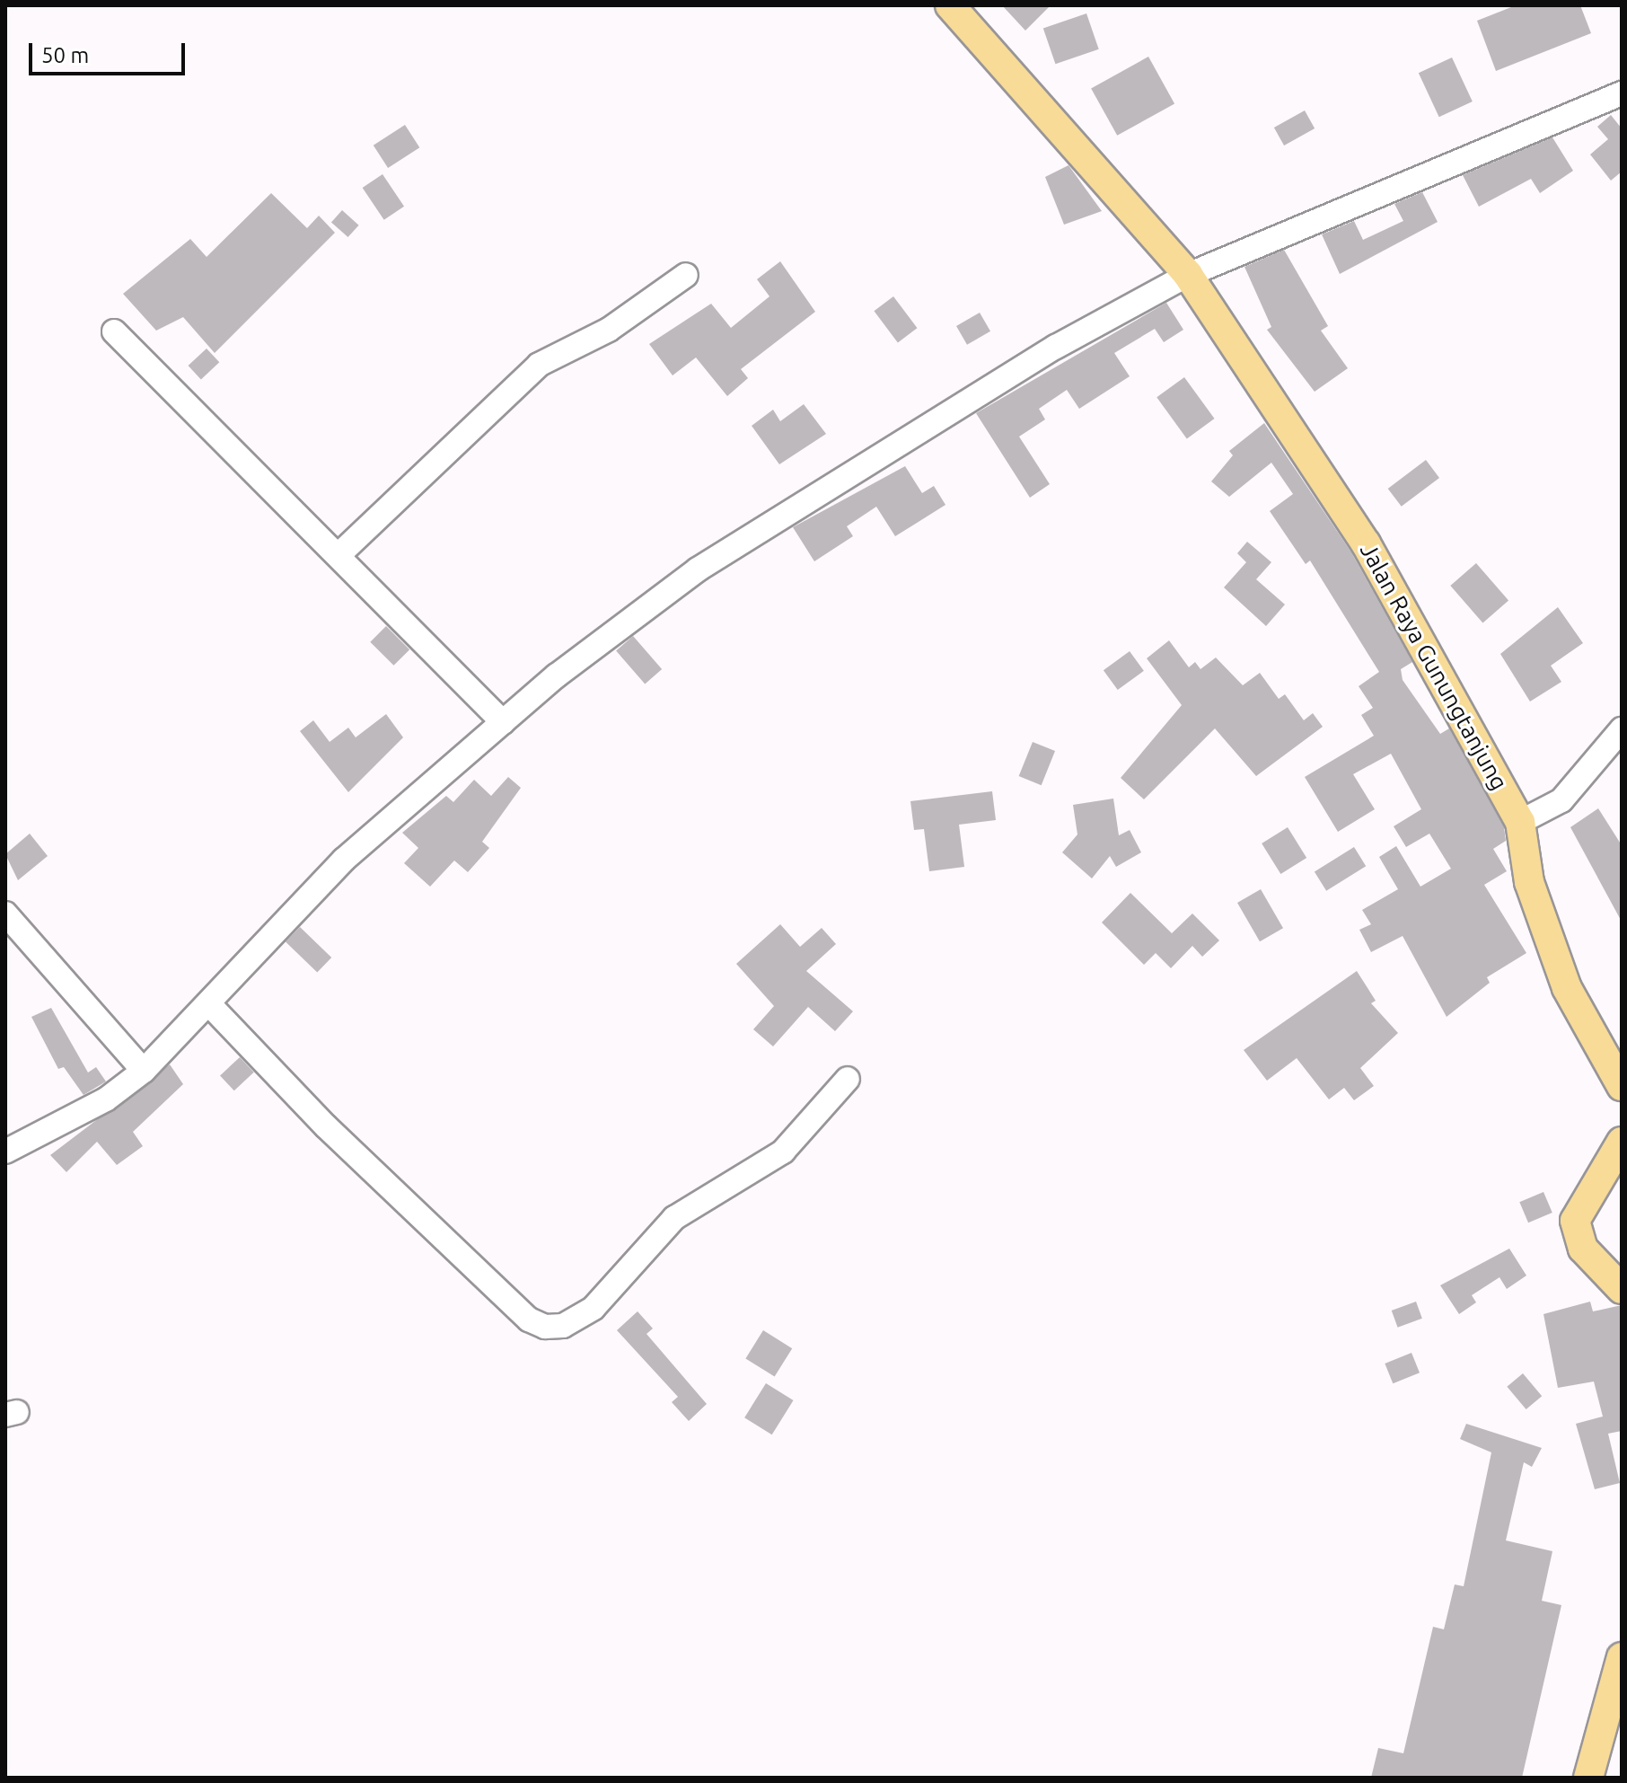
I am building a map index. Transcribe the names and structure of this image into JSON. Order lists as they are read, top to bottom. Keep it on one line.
{"streets":{"main road":["Jalan Raya Gunungtanjung"]},"scale_bar":"50 m"}
